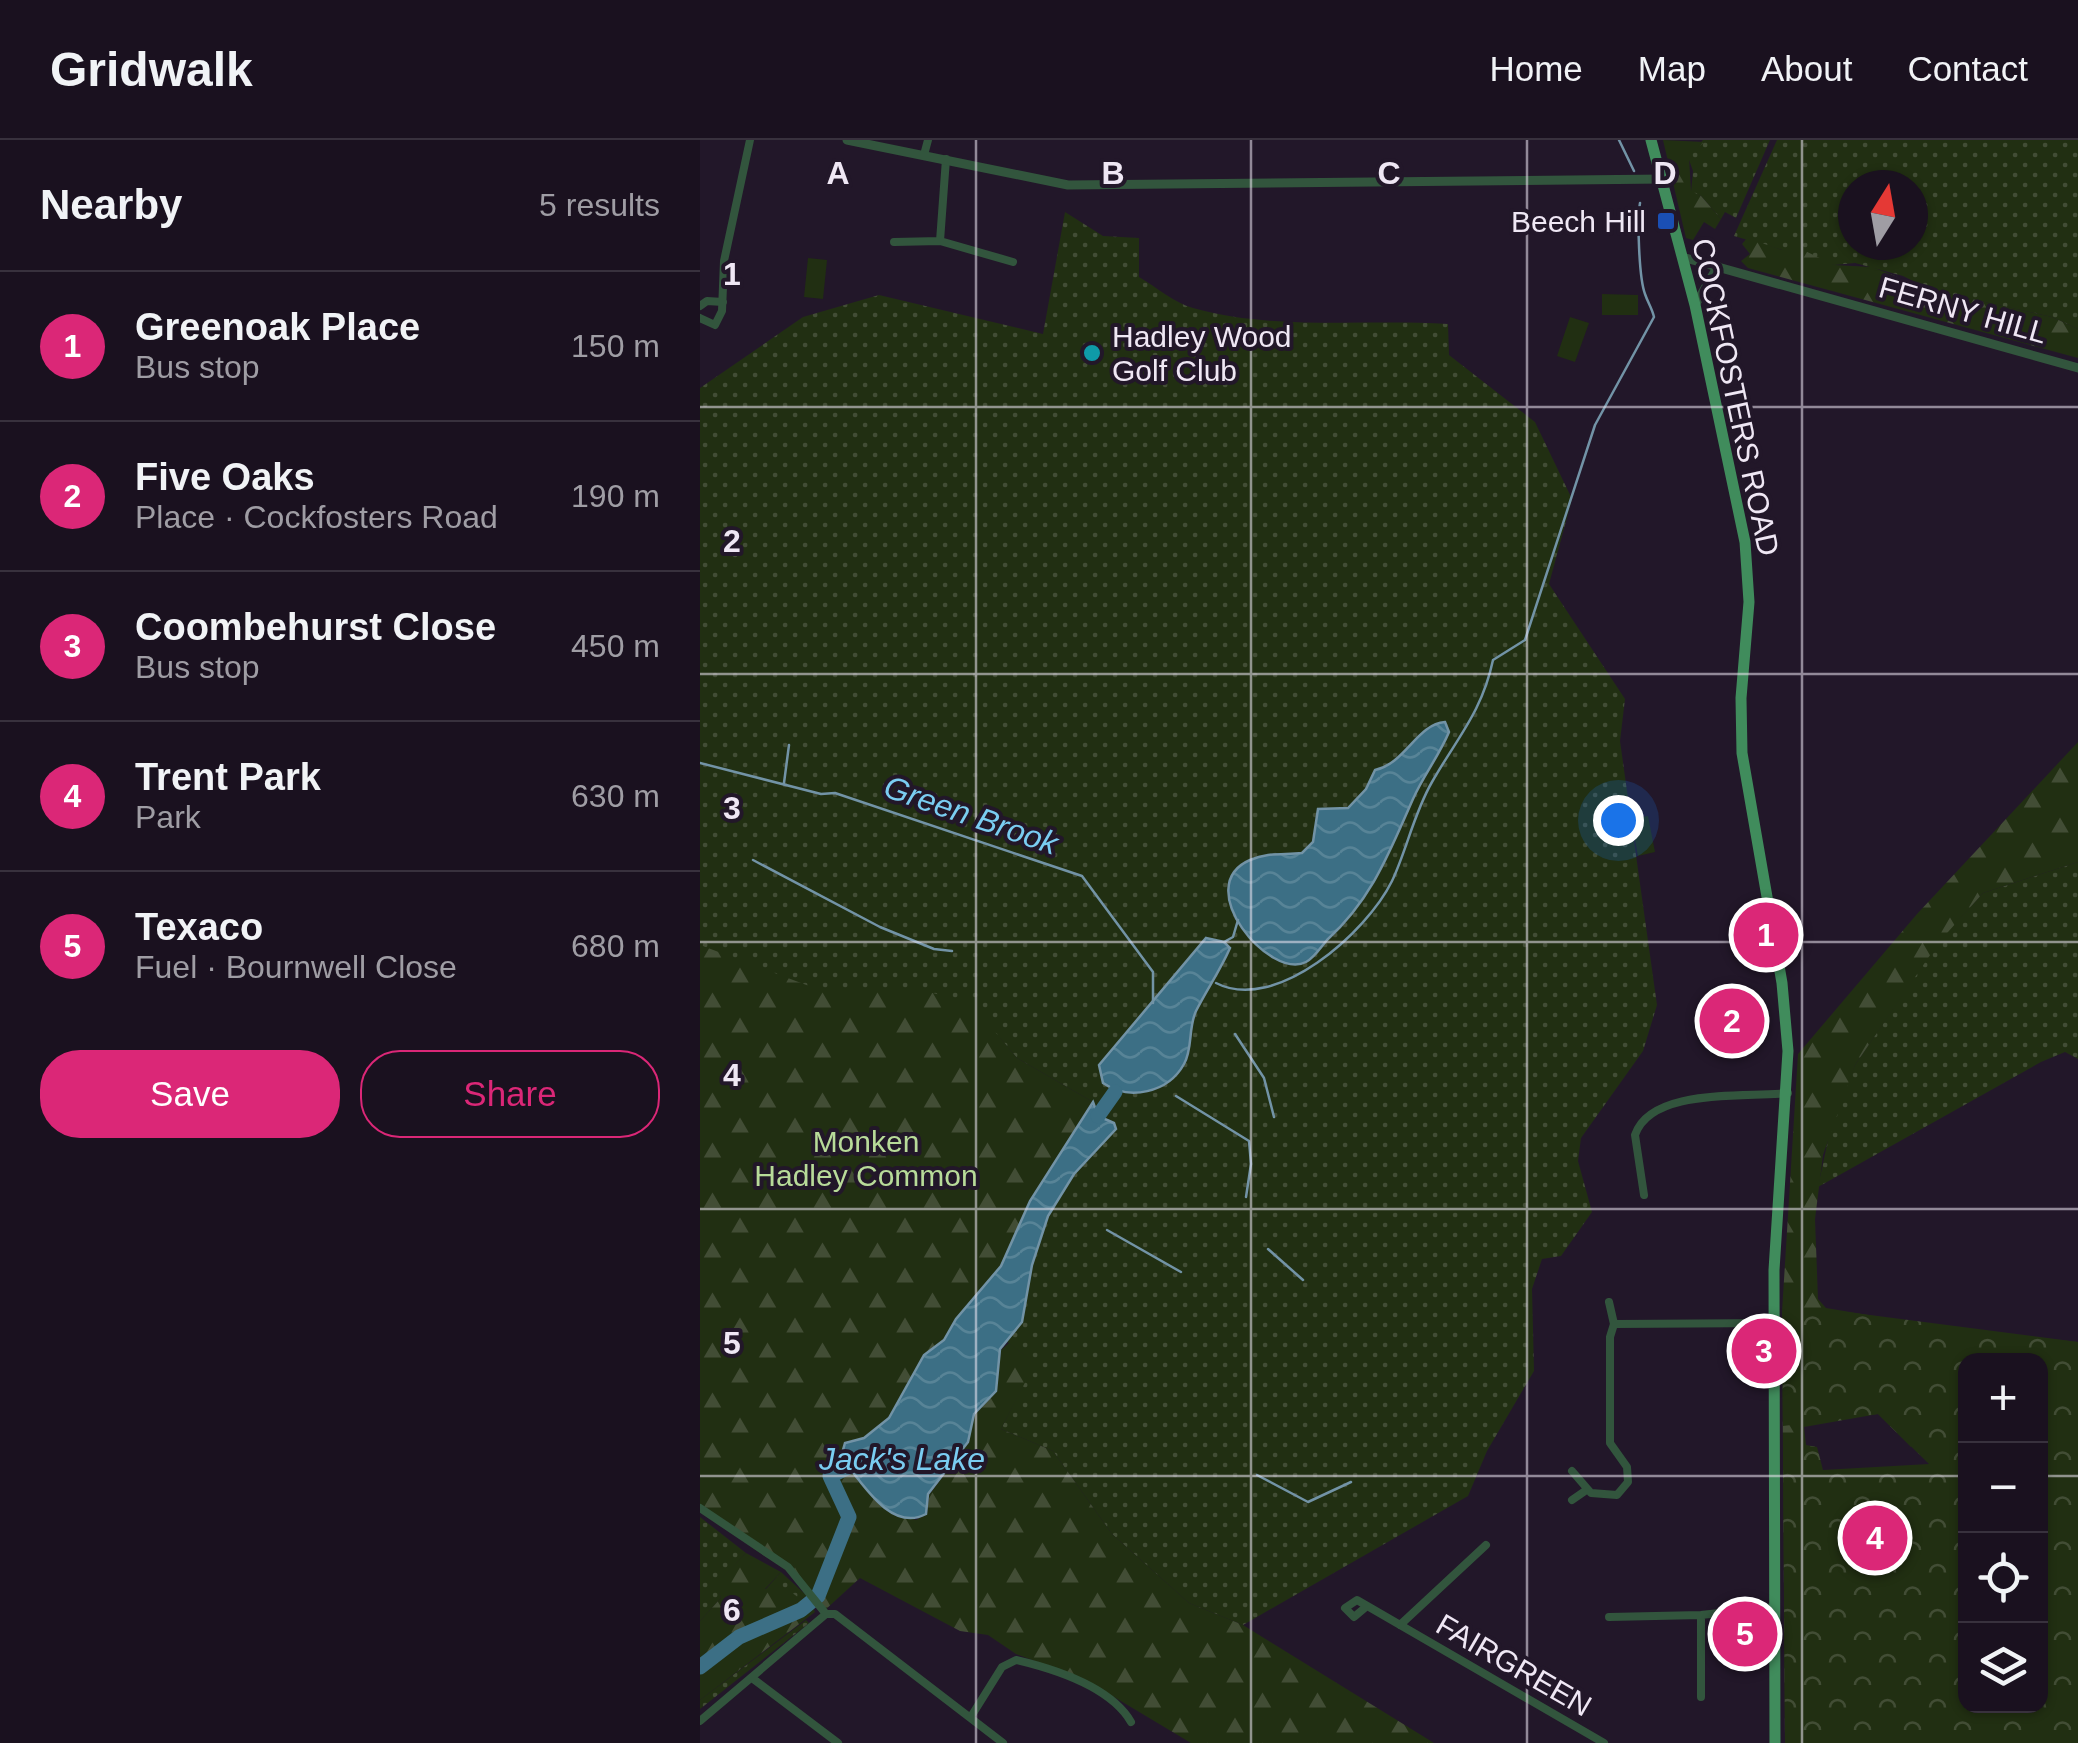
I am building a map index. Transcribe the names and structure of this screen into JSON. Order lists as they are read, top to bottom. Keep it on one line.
{"streets":{"main road":["COCKFOSTERS ROAD"],"street":["FERNY HILL","FAIRGREEN"]},"crossings":[["FERNY HILL","COCKFOSTERS ROAD"]],"water":["Green Brook","Jack's Lake"],"parks":["Monken Hadley Common"],"places":{"transit":["Beech Hill"],"other":["Hadley Wood Golf Club"]},"north":"top","page":{"header":"Gridwalk","nav":["Home","Map","About","Contact"],"heading":["Nearby","5 results"],"list":[{"mark":"1","name":"Greenoak Place","note":"Bus stop","value":"150 m"},{"mark":"2","name":"Five Oaks","note":"Place · Cockfosters Road","value":"190 m"},{"mark":"3","name":"Coombehurst Close","note":"Bus stop","value":"450 m"},{"mark":"4","name":"Trent Park","note":"Park","value":"630 m"},{"mark":"5","name":"Texaco","note":"Fuel · Bournwell Close","value":"680 m"}],"pins":["1","2","3","4","5"],"buttons":["Save","Share"],"map_buttons":["+","−"]},"grid":{"columns":["A","B","C","D"],"rows":["1","2","3","4","5","6"]}}
